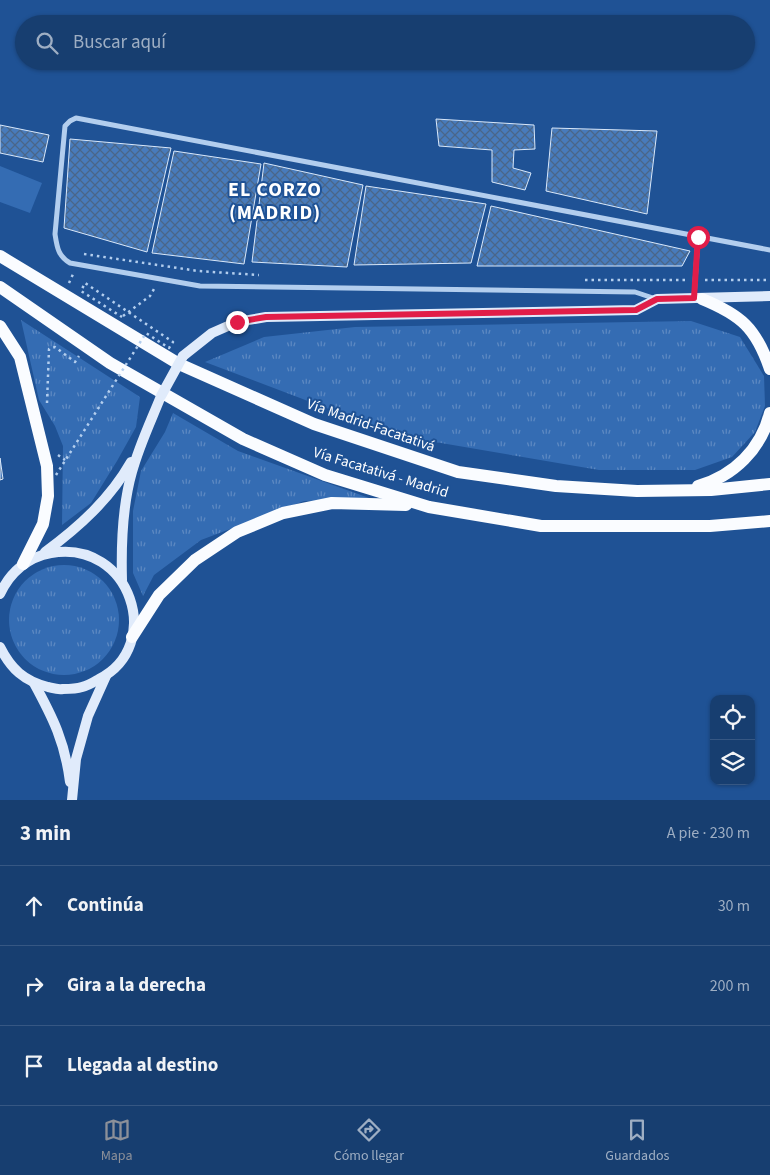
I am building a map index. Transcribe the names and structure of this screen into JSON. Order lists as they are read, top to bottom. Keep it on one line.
{"streets":{"main road":["Vía Madrid-Facatativá","Vía Facatativá - Madrid"]},"districts":["EL CORZO (MADRID)"],"page":{"search":"Buscar aquí","heading":["3 min","A pie · 230 m"],"list":[["Continúa","30 m"],["Gira a la derecha","200 m"],"Llegada al destino"],"nav":["Mapa","Cómo llegar","Guardados"]}}
